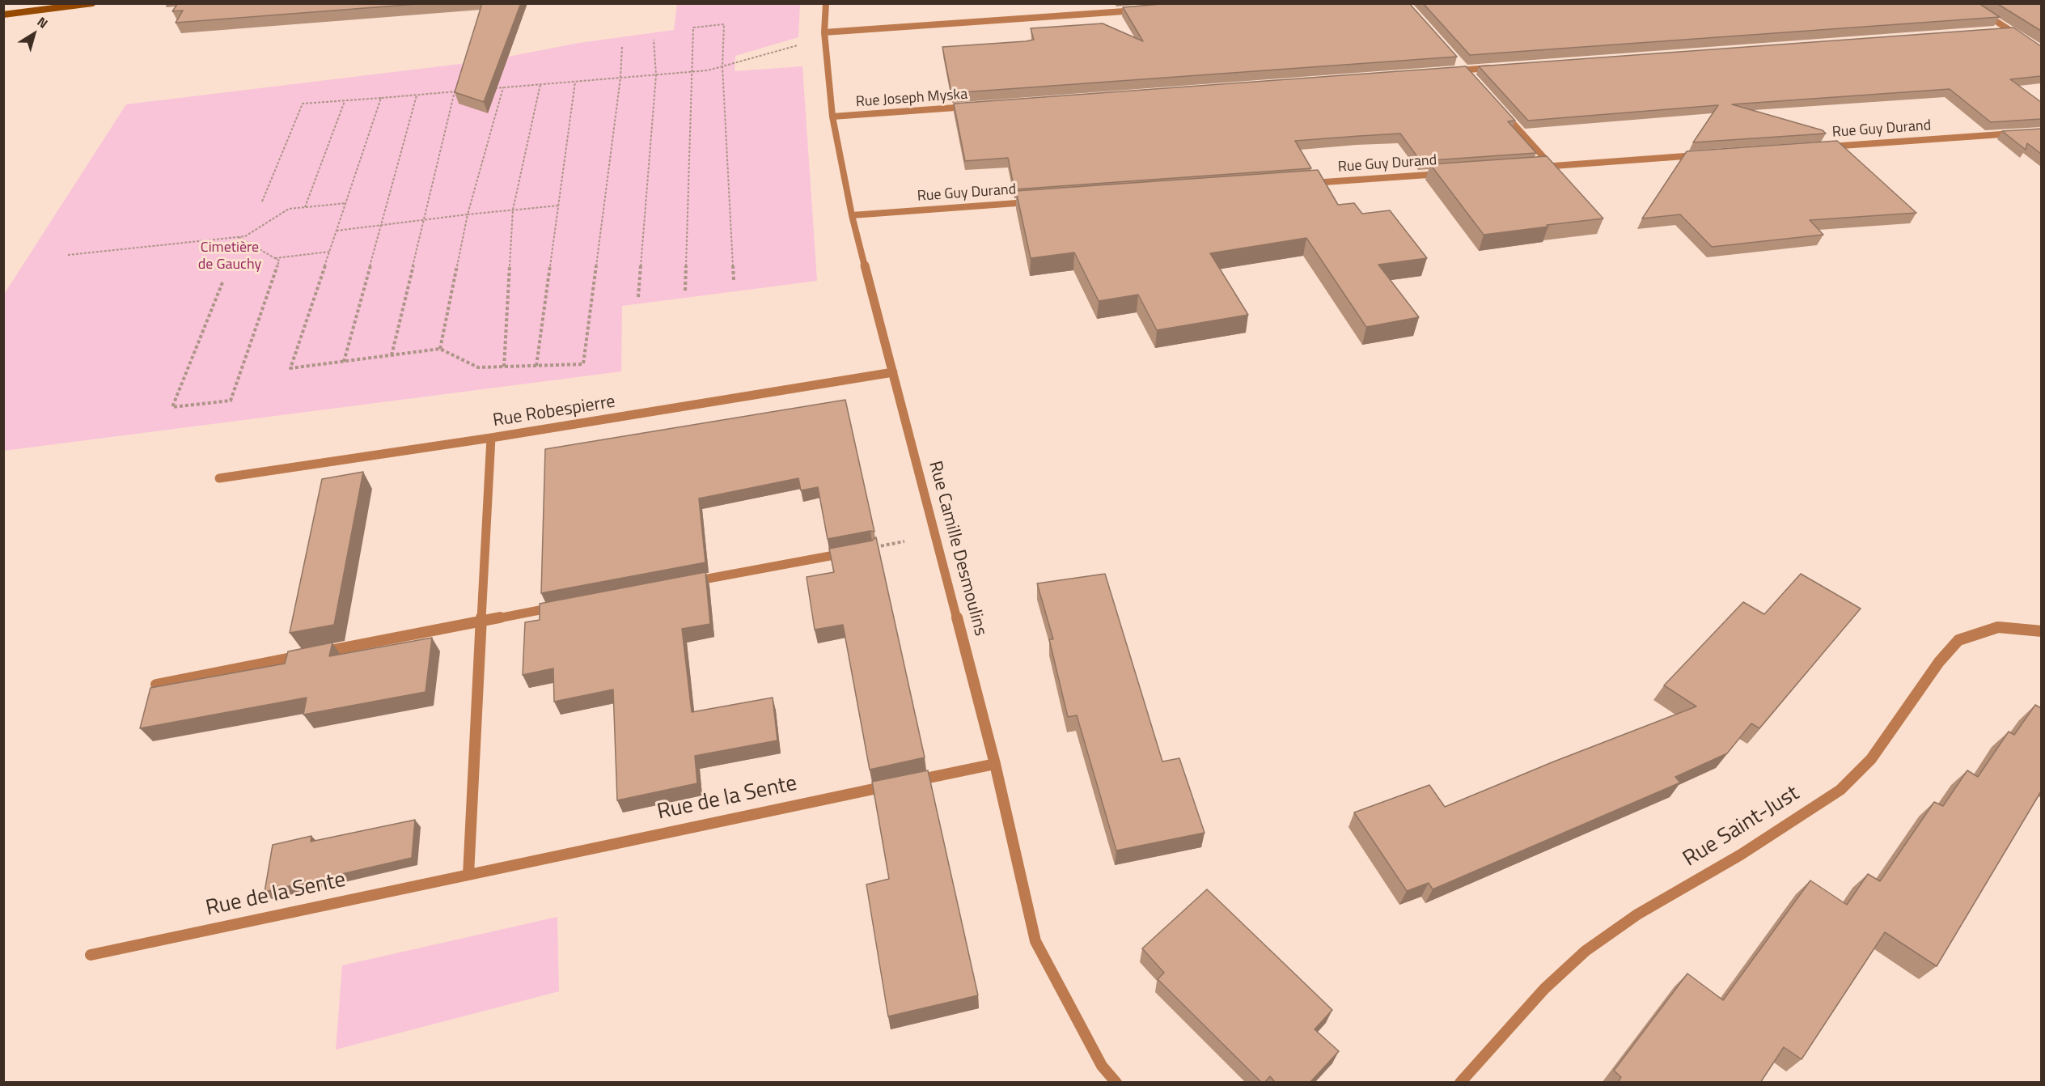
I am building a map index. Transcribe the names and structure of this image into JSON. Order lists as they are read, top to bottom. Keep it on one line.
{"streets":{"street":["Rue Joseph Myska","Rue Guy Durand","Rue Robespierre","Rue Camille Desmoulins","Rue de la Sente","Rue Saint-Just"]},"crossings":[["Rue Joseph Myska","Rue Camille Desmoulins"],["Rue Guy Durand","Rue Camille Desmoulins"],["Rue Robespierre","Rue Camille Desmoulins"],["Rue Camille Desmoulins","Rue de la Sente"]],"parks":["Cimetière de Gauchy"],"north":"top right"}
